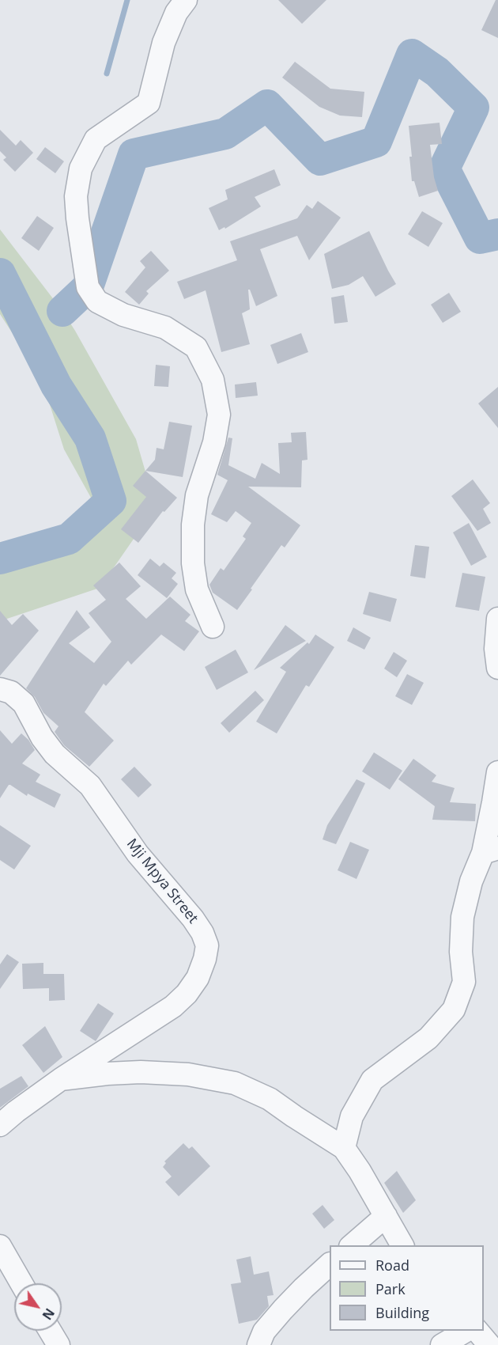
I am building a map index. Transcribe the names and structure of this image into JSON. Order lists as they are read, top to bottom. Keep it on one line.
{"streets":{"street":["Mji Mpya Street"]},"legend":["Road","Park","Building"],"north":"bottom right"}
